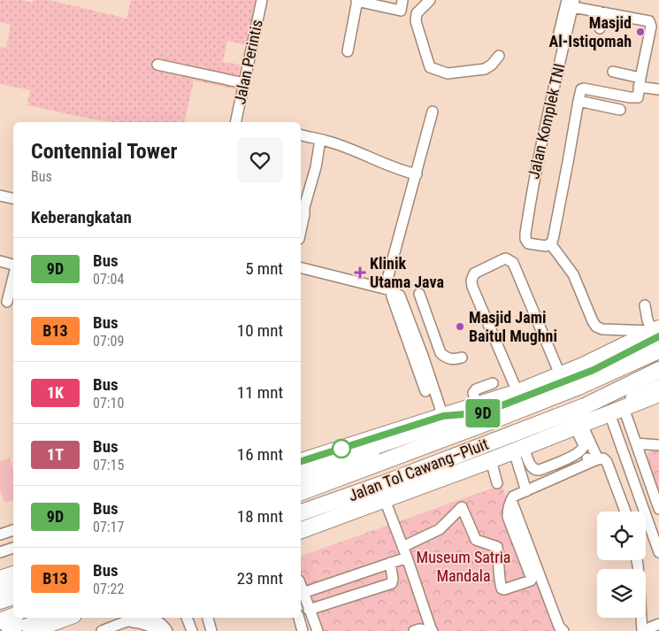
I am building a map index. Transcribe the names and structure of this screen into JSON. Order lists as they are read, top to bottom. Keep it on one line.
{"streets":{"highway":["Jalan Tol Cawang–Pluit"],"street":["Jalan Perintis","Jalan Komplek TNI"]},"parks":["Museum Satria Mandala"],"places":{"other":["Masjid Al-Istiqomah","Masjid Jami Baitul Mughni"],"health":["Klinik Utama Java"]},"lines":["bus line 9D"],"page":{"on_map":"9D","heading":[["Contennial Tower","Bus"],"Keberangkatan"],"list":[{"mark":"9D","name":"Bus","note":"07:04","value":"5 mnt"},{"mark":"B13","name":"Bus","note":"07:09","value":"10 mnt"},{"mark":"1K","name":"Bus","note":"07:10","value":"11 mnt"},{"mark":"1T","name":"Bus","note":"07:15","value":"16 mnt"},{"mark":"9D","name":"Bus","note":"07:17","value":"18 mnt"},{"mark":"B13","name":"Bus","note":"07:22","value":"23 mnt"}]}}
